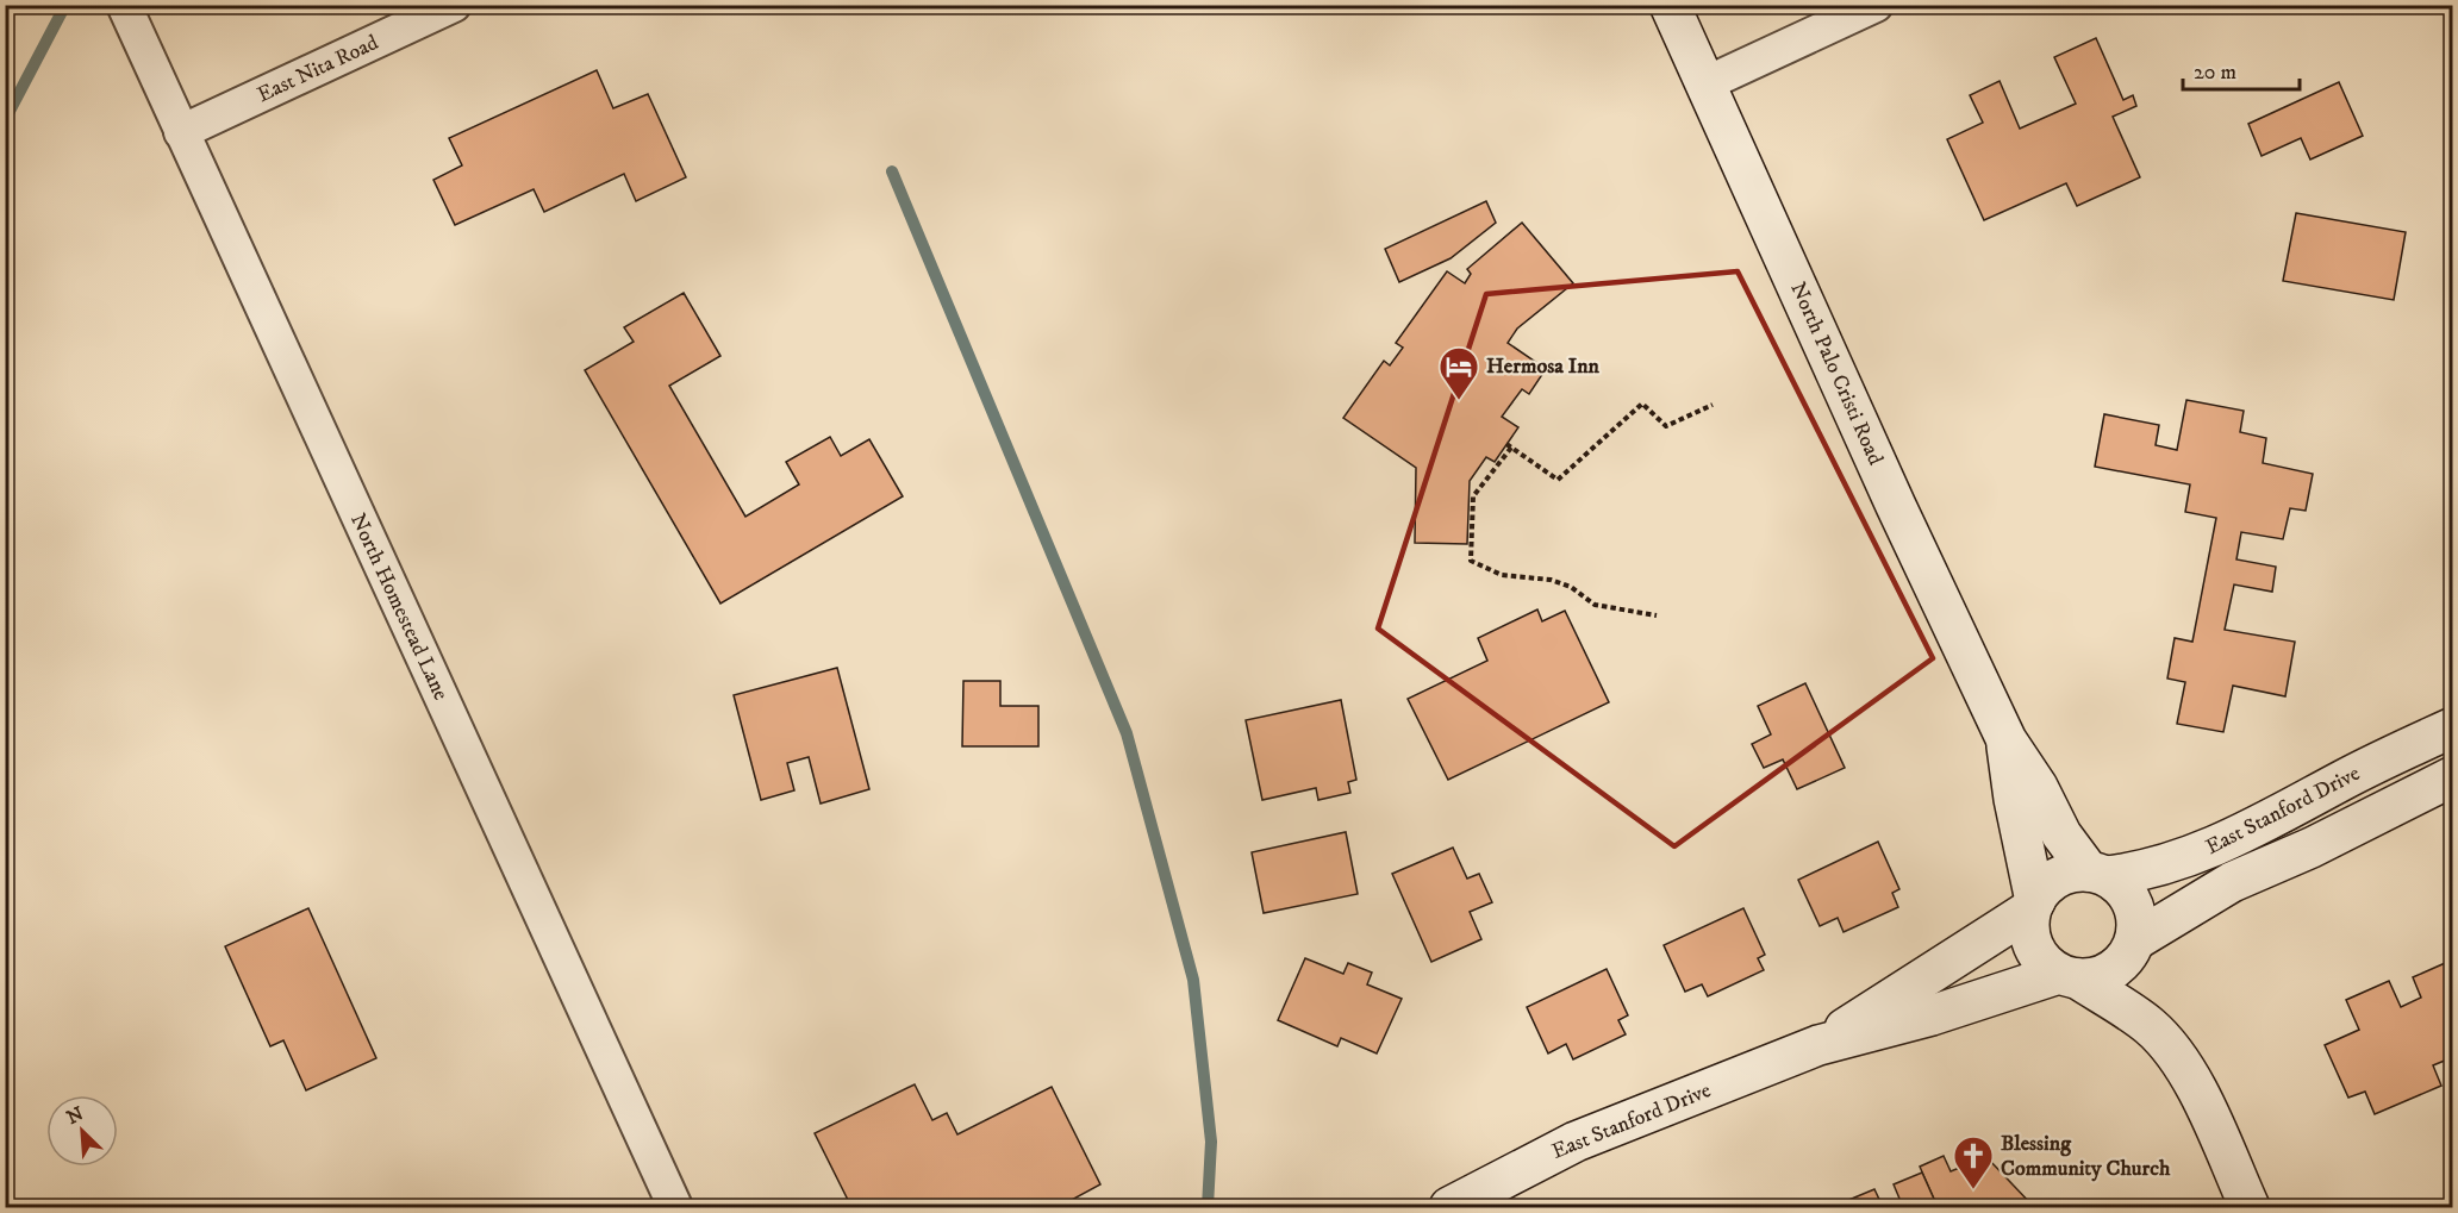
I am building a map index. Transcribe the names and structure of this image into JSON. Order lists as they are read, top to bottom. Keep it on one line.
{"streets":{"street":["East Nita Road","North Palo Cristi Road","North Homestead Lane","East Stanford Drive"]},"crossings":[["East Nita Road","North Homestead Lane"],["North Palo Cristi Road","East Stanford Drive"]],"places":{"hotel":["Hermosa Inn"],"church":["Blessing Community Church"]},"scale_bar":"20 m","north":"top left"}
